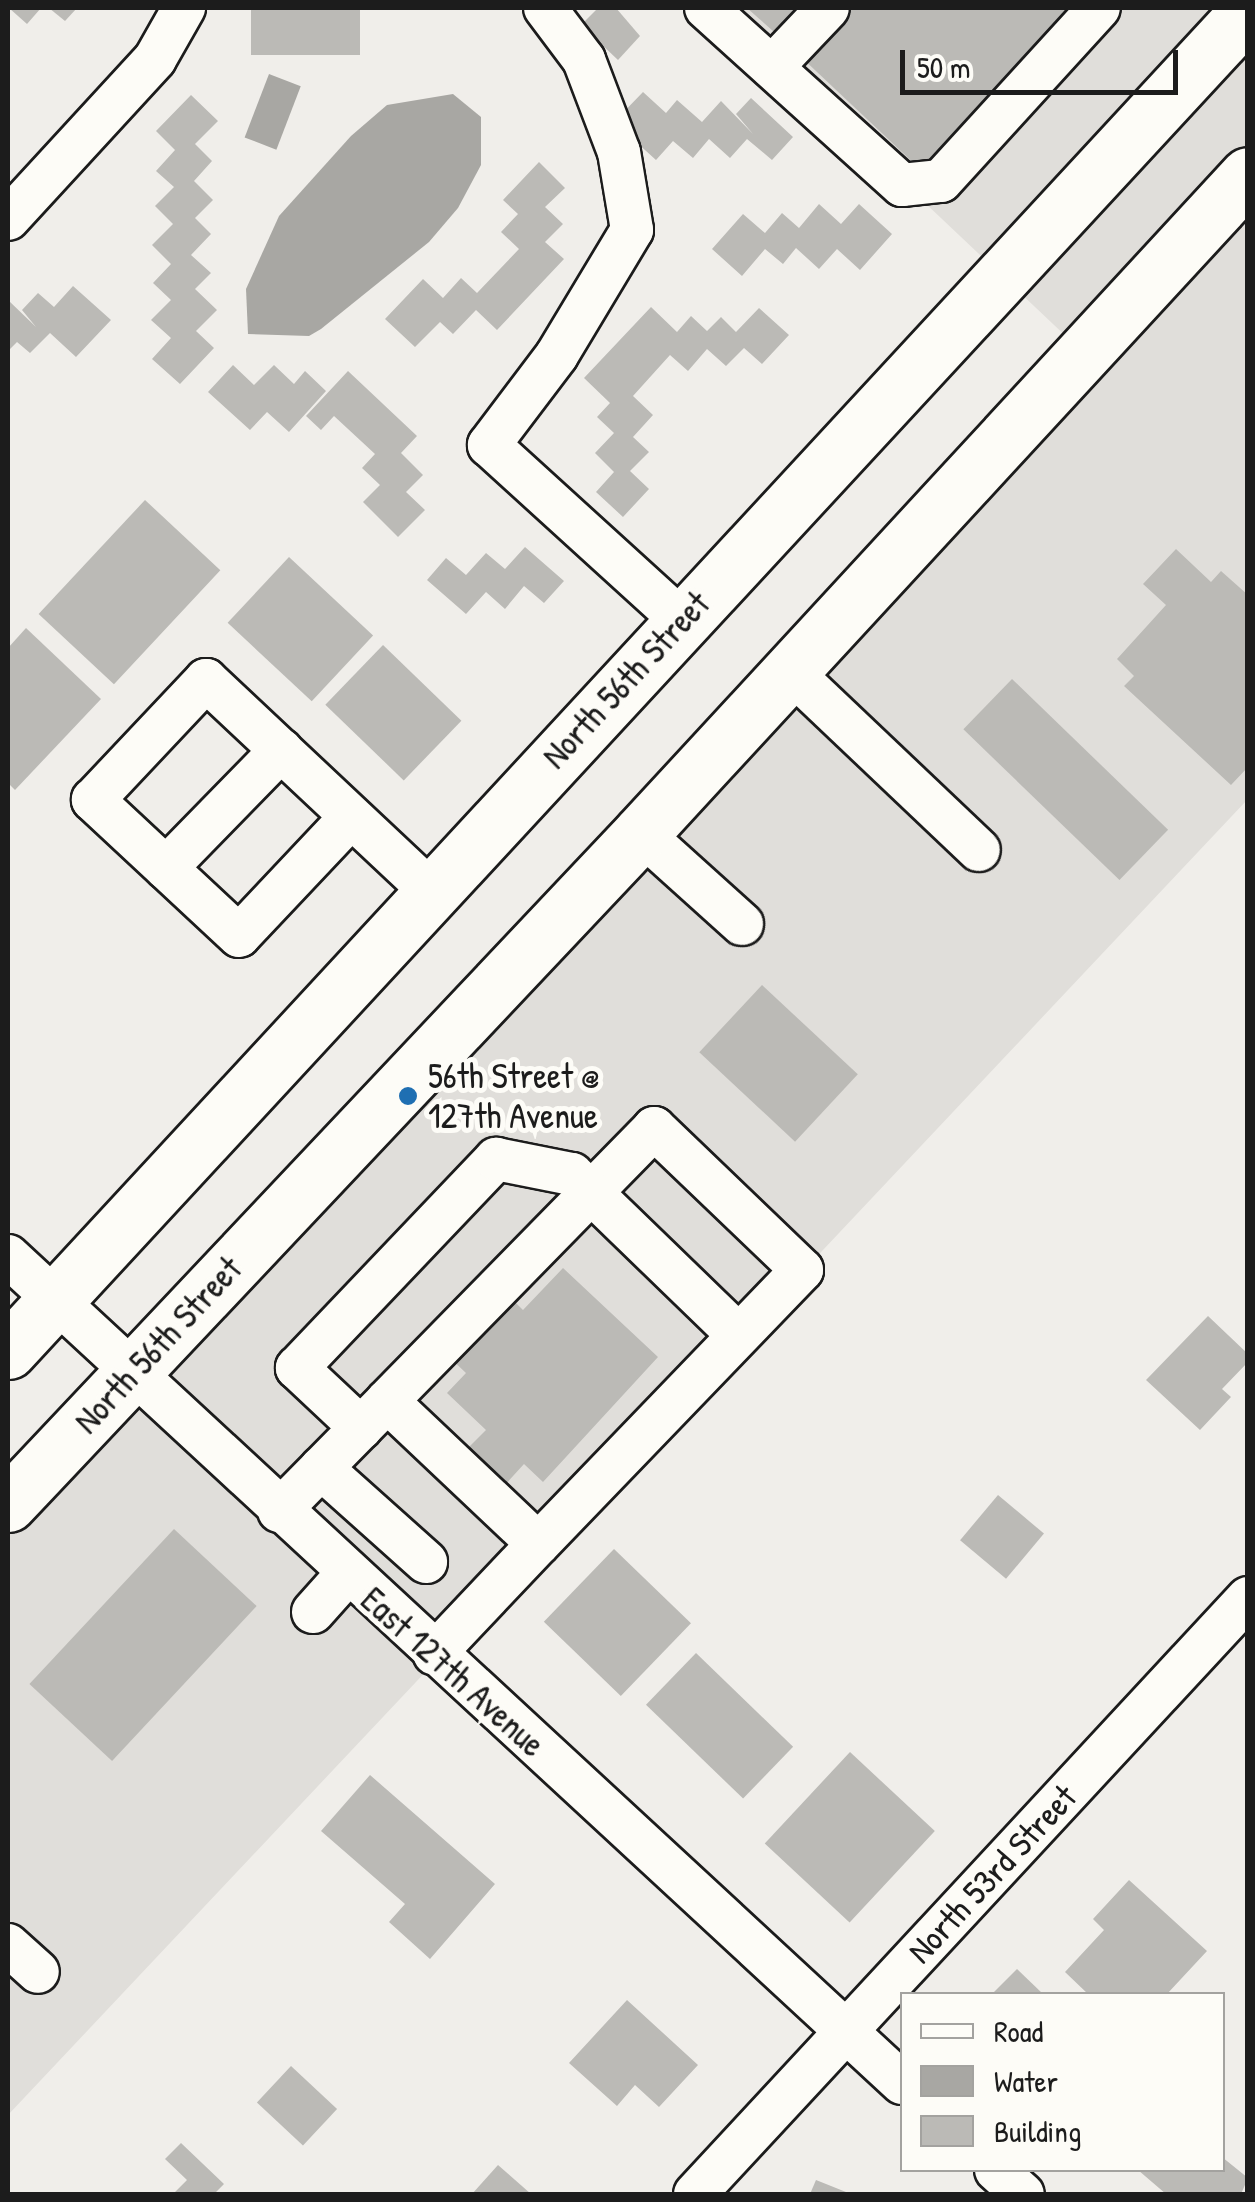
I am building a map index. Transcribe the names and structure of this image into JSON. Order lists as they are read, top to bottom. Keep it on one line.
{"streets":{"main road":["North 56th Street"],"street":["East 127th Avenue","North 53rd Street"]},"crossings":[["North 56th Street","East 127th Avenue"],["East 127th Avenue","North 53rd Street"]],"places":["56th Street @ 127th Avenue"],"legend":["Road","Water","Building"],"scale_bar":"50 m"}
